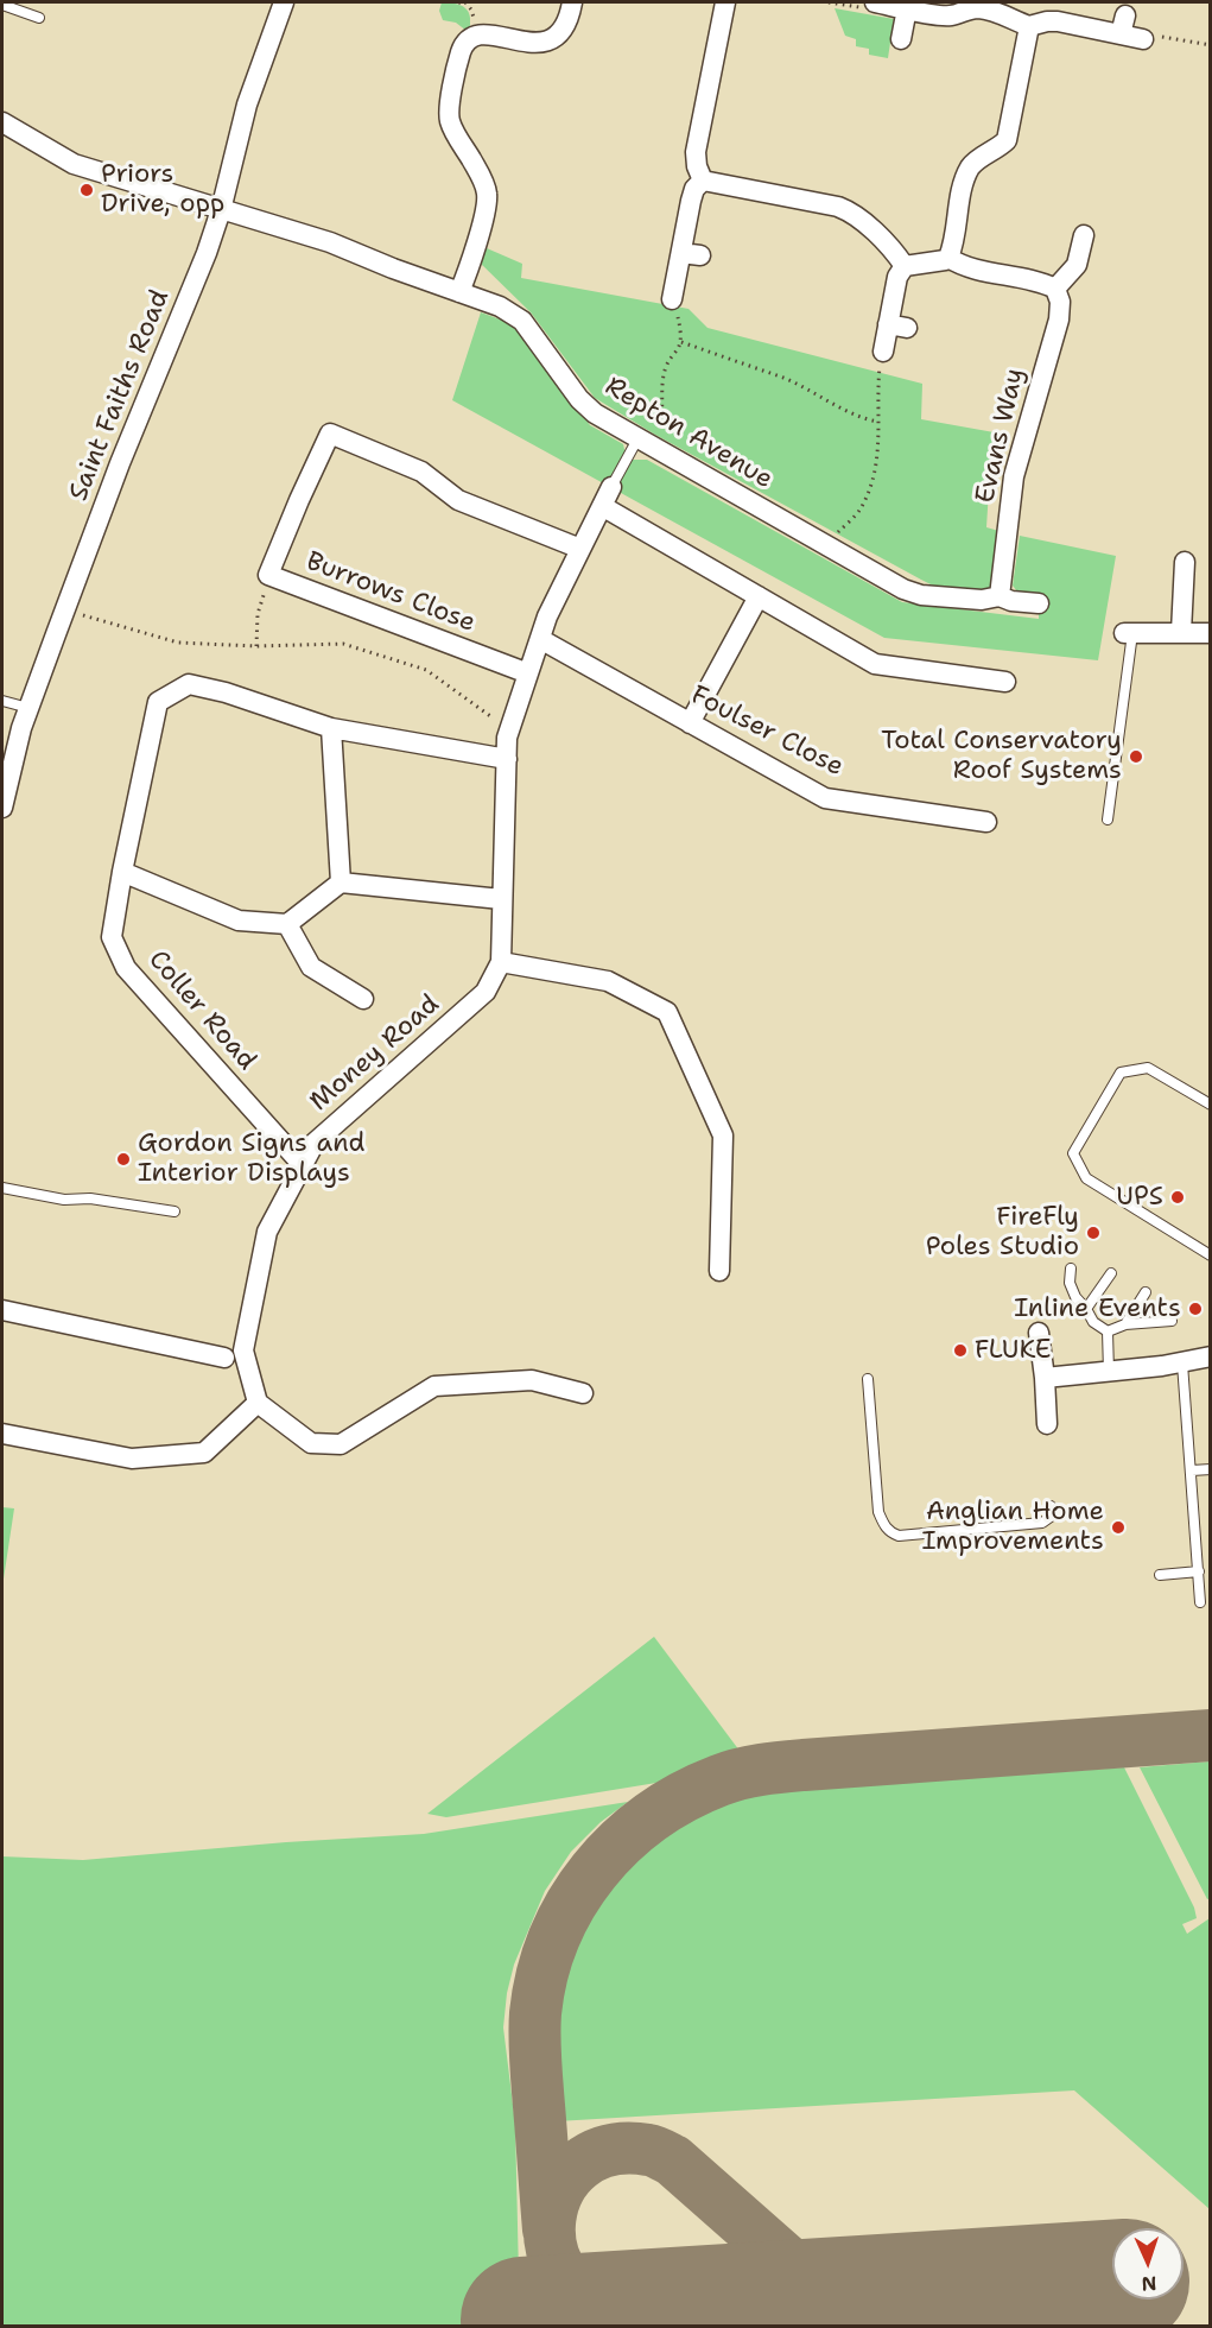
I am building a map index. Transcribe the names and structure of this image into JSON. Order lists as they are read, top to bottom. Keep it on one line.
{"streets":{"street":["Saint Faiths Road","Repton Avenue","Evans Way","Burrows Close","Foulser Close","Coller Road","Money Road"]},"crossings":[["Saint Faiths Road","Repton Avenue"],["Repton Avenue","Evans Way"],["Burrows Close","Money Road"],["Foulser Close","Money Road"],["Coller Road","Money Road"]],"places":["Priors Drive, opp","Total Conservatory Roof Systems","Gordon Signs and Interior Displays","UPS","FireFly Poles Studio","Inline Events","FLUKE","Anglian Home Improvements"],"north":"bottom"}
